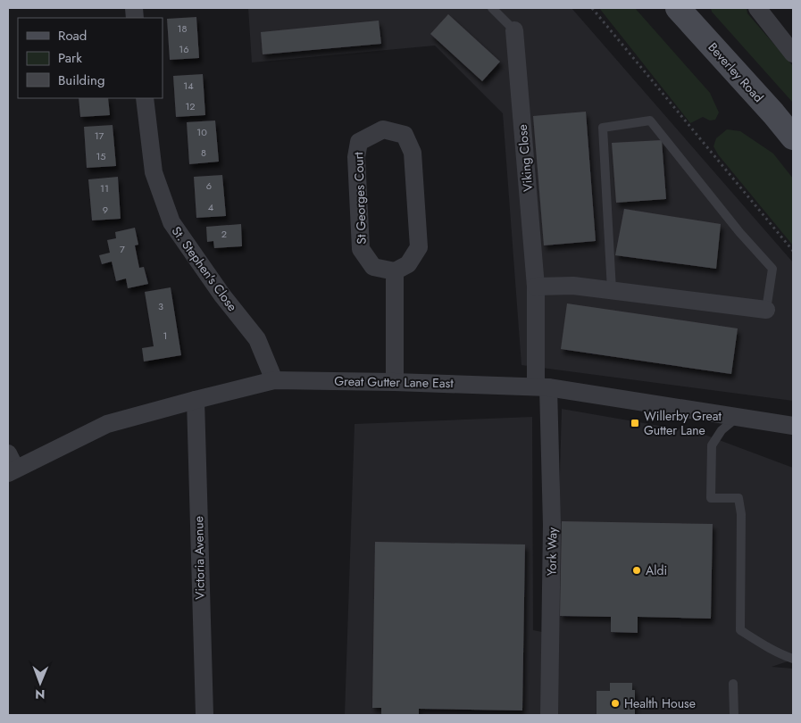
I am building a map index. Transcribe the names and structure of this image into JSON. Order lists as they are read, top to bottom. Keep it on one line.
{"streets":{"main road":["Beverley Road"],"street":["Viking Close","St Georges Court","St. Stephen's Close","Great Gutter Lane East","York Way","Victoria Avenue"]},"crossings":[["Viking Close","Great Gutter Lane East"],["Viking Close","York Way"],["St. Stephen's Close","Great Gutter Lane East"],["Great Gutter Lane East","York Way"],["Great Gutter Lane East","Victoria Avenue"]],"places":{"transit":["Willerby Great Gutter Lane"],"other":["Aldi","Health House"]},"house_numbers":["18","16","14","12","10","17","8","15","6","11","4","9","2","7","3","1"],"legend":["Road","Park","Building"],"north":"bottom"}
